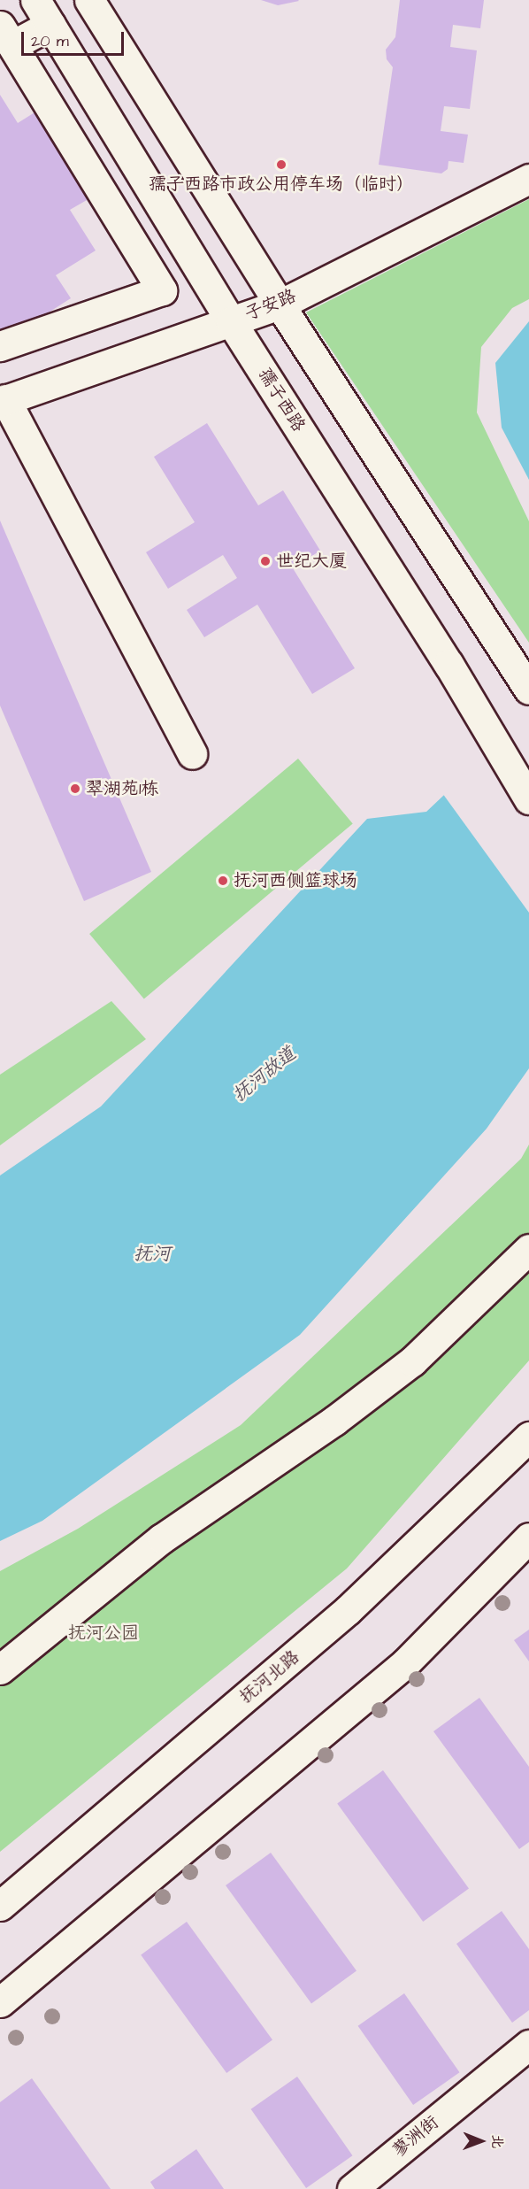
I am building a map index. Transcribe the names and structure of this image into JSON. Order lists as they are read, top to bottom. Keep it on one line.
{"streets":{"main road":["子安路","孺子西路","抚河北路","蓼洲街"]},"crossings":[["子安路","孺子西路"]],"water":["抚河故道","抚河"],"parks":["抚河公园"],"places":["孺子西路市政公用停车场（临时）","世纪大厦","翠湖苑1栋","抚河西侧篮球场"],"scale_bar":"20 m","north":"right"}
